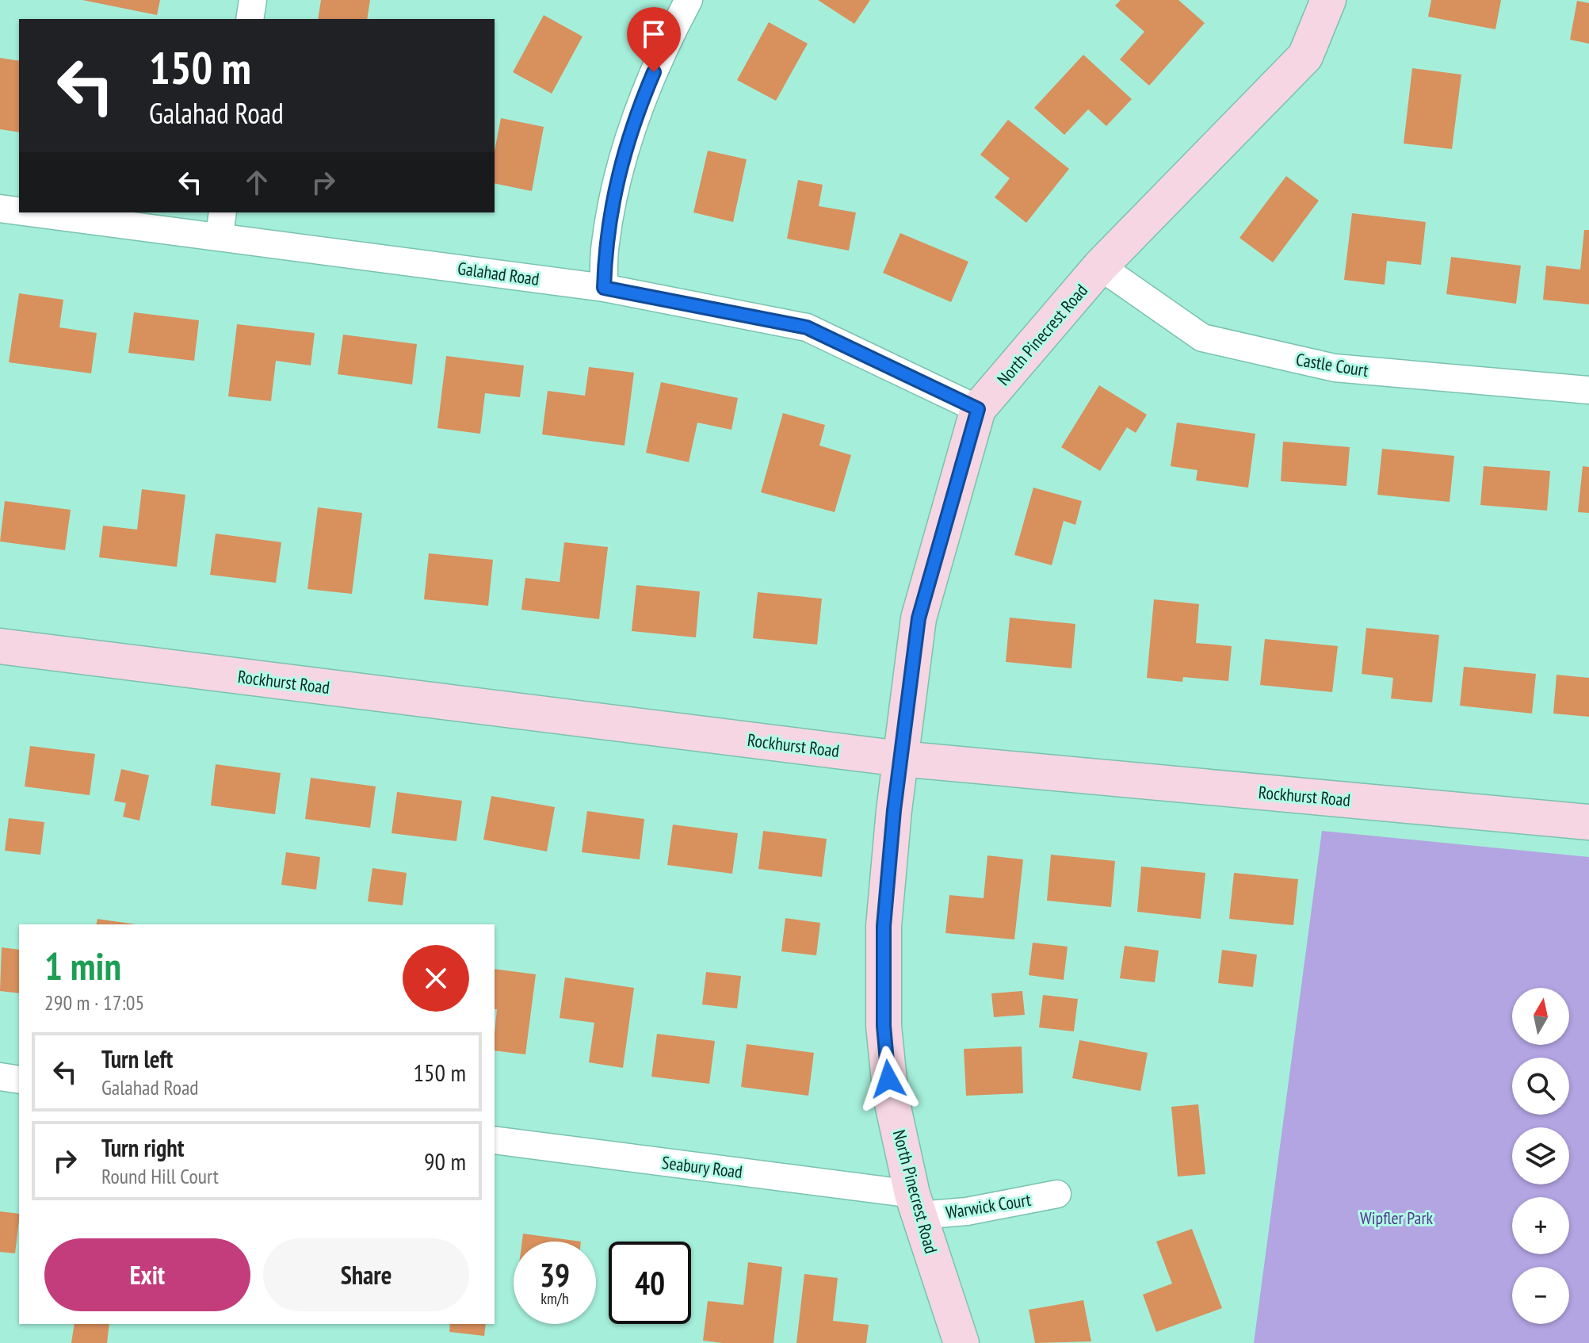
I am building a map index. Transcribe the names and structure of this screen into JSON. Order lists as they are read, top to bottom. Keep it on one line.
{"streets":{"street":["Galahad Road","North Pinecrest Road","Castle Court","Rockhurst Road","Seabury Road","Warwick Court"]},"crossings":[["Galahad Road","North Pinecrest Road"],["North Pinecrest Road","Castle Court"],["North Pinecrest Road","Rockhurst Road"],["North Pinecrest Road","Seabury Road"],["North Pinecrest Road","Warwick Court"],["Seabury Road","Warwick Court"]],"parks":["Wipfler Park"],"north":"top","page":{"turn":["150 m","Galahad Road"],"heading":["1 min","290 m · 17:05"],"map_buttons":["+","−"],"list":[{"name":"Turn left","note":"Galahad Road","value":"150 m"},{"name":"Turn right","note":"Round Hill Court","value":"90 m"}],"buttons":["Exit","Share"],"speed":"39 km/h","limit":"40"}}
